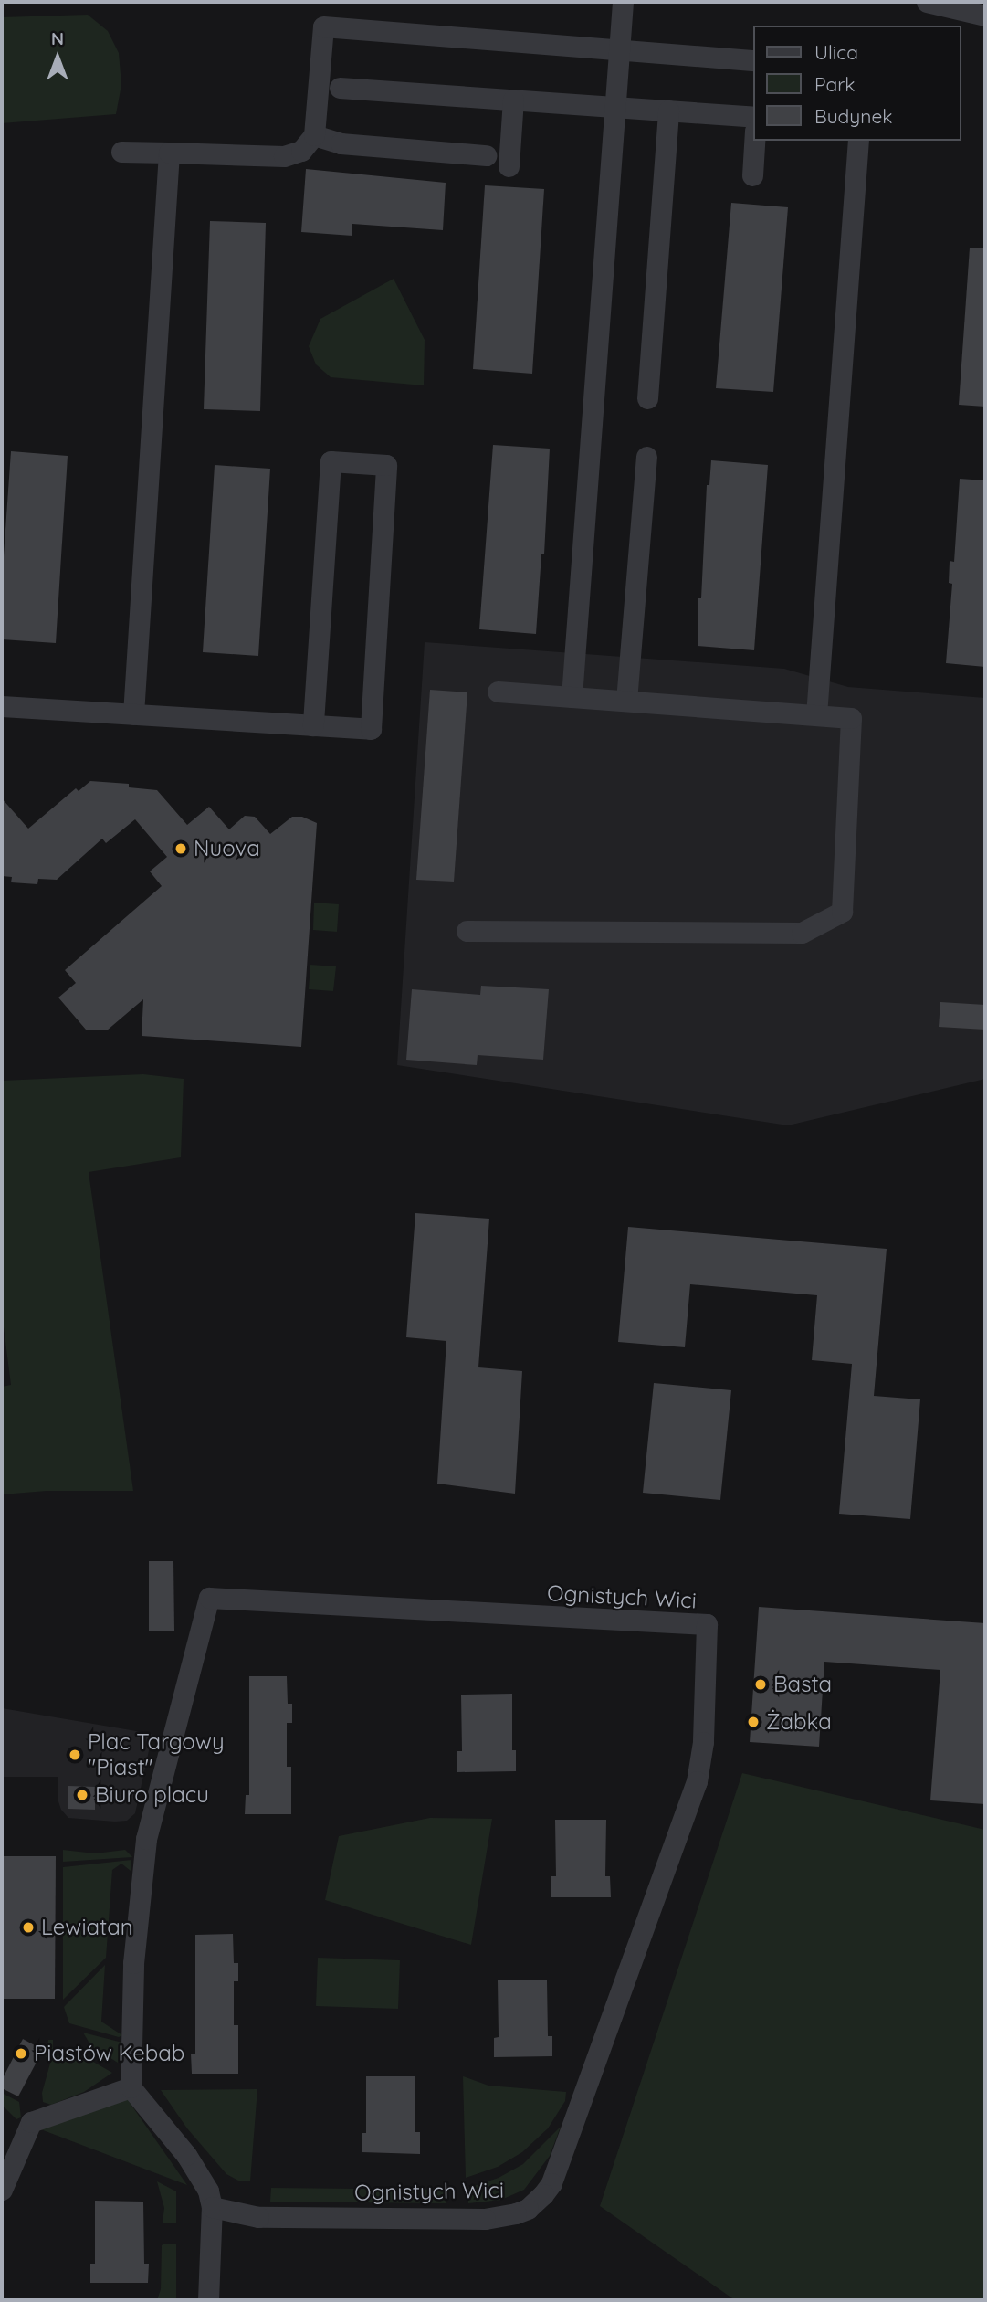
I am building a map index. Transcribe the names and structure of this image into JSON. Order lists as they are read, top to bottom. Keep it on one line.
{"streets":{"street":["Ognistych Wici"]},"places":["Nuova","Basta","Żabka","Plac Targowy \"Piast\"","Biuro placu","Lewiatan","Piastów Kebab"],"legend":["Ulica","Park","Budynek"],"north":"top"}
